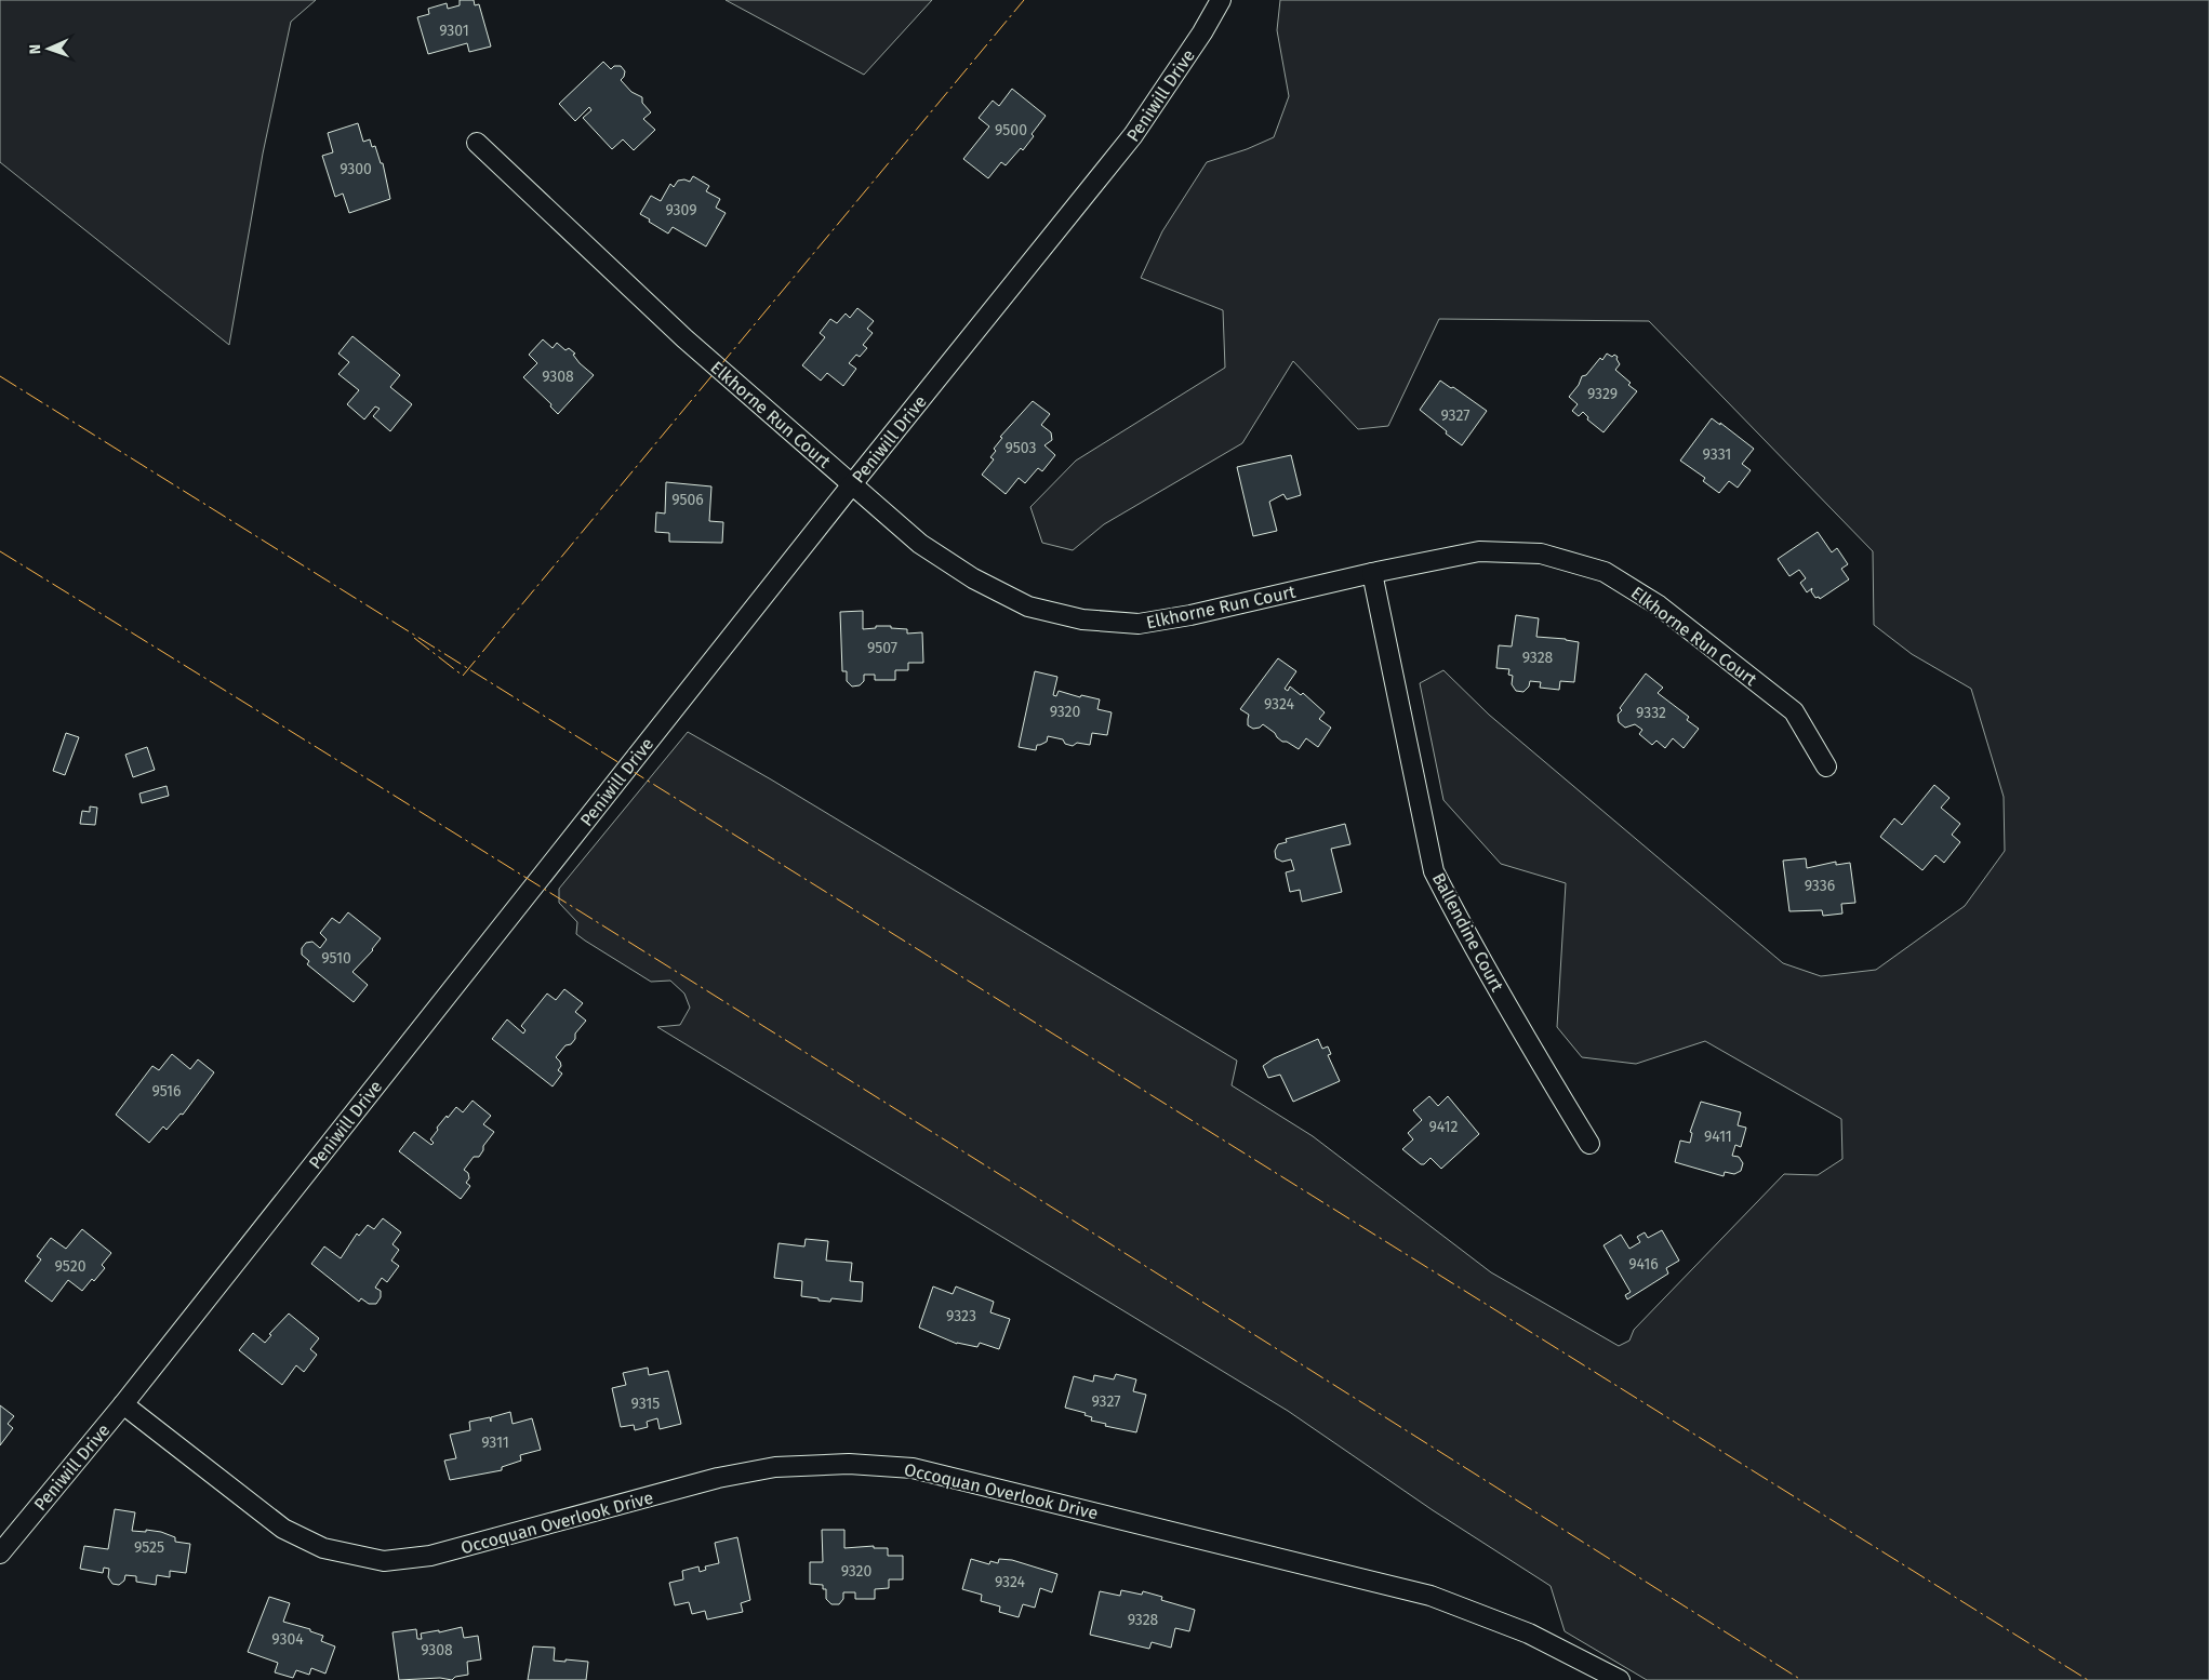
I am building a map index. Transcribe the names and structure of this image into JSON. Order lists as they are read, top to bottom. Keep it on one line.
{"streets":{"street":["Peniwill Drive","Elkhorne Run Court","Ballendine Court","Occoquan Overlook Drive"]},"crossings":[["Peniwill Drive","Elkhorne Run Court"],["Peniwill Drive","Occoquan Overlook Drive"],["Elkhorne Run Court","Ballendine Court"]],"house_numbers":["9301","9500","9300","9309","9308","9329","9327","9503","9331","9506","9507","9328","9324","9320","9332","9336","9510","9516","9412","9411","9416","9520","9323","9327","9315","9311","9525","9320","9324","9328","9304","9308"],"north":"left"}
